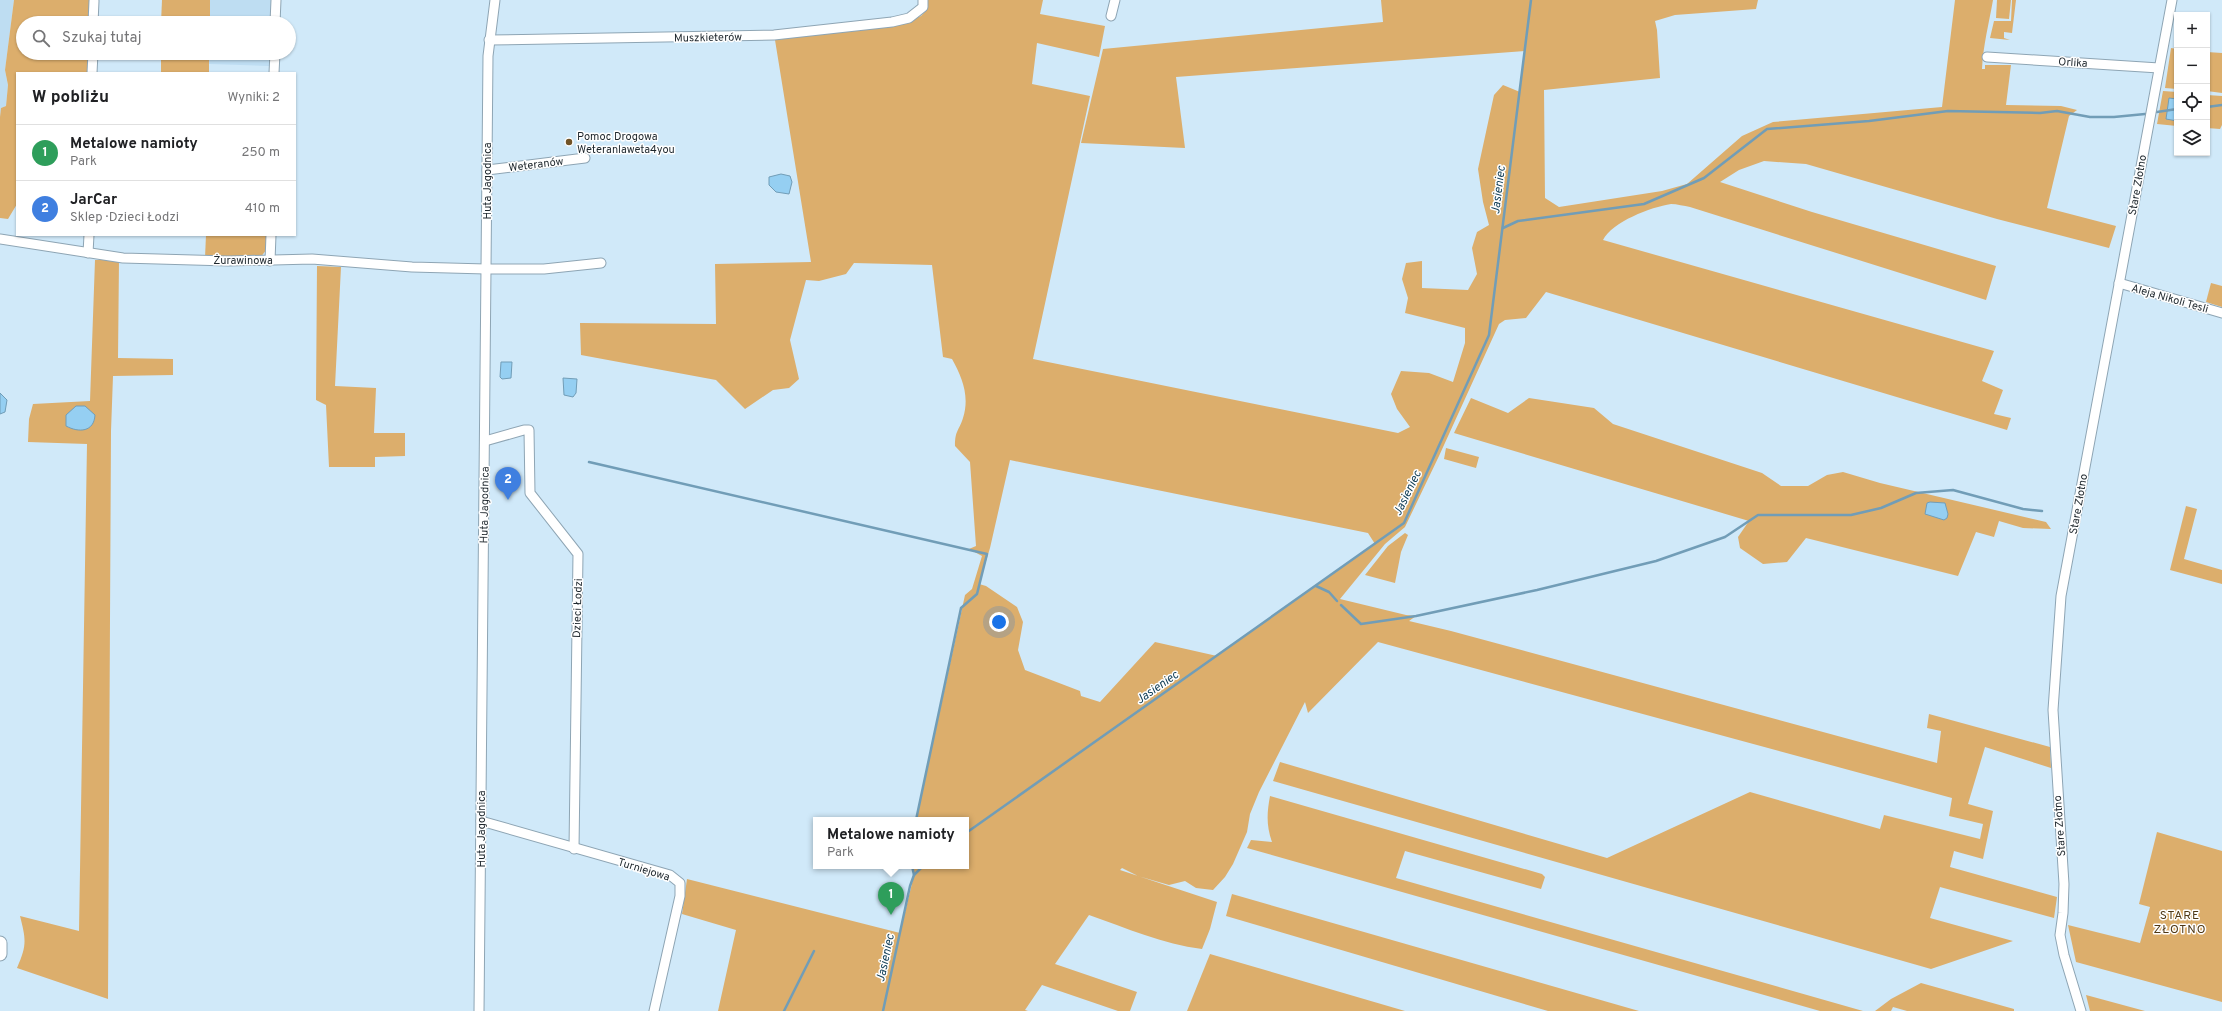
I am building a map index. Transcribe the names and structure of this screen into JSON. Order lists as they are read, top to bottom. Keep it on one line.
{"streets":{"street":["Muszkieterów","Orlika","Weteranów","Huta Jagodnica","Stare Złotno","Żurawinowa","Aleja Nikoli Tesli","Dzieci Łodzi","Turniejowa"]},"crossings":[["Muszkieterów","Huta Jagodnica"],["Orlika","Stare Złotno"],["Weteranów","Huta Jagodnica"],["Huta Jagodnica","Żurawinowa"],["Huta Jagodnica","Dzieci Łodzi"],["Huta Jagodnica","Turniejowa"],["Stare Złotno","Aleja Nikoli Tesli"],["Dzieci Łodzi","Turniejowa"]],"districts":["STARE ZŁOTNO"],"water":["Jasieniec"],"places":["Pomoc Drogowa Weteranlaweta4you"],"page":{"map_buttons":["+","−"],"search":"Szukaj tutaj","heading":["W pobliżu","Wyniki: 2"],"list":[{"mark":"1","name":"Metalowe namioty","note":"Park","value":"250 m"},{"mark":"2","name":"JarCar","note":"Sklep · Dzieci Łodzi","value":"410 m"}],"pins":["2","1"],"popup":["Metalowe namioty","Park"]}}
